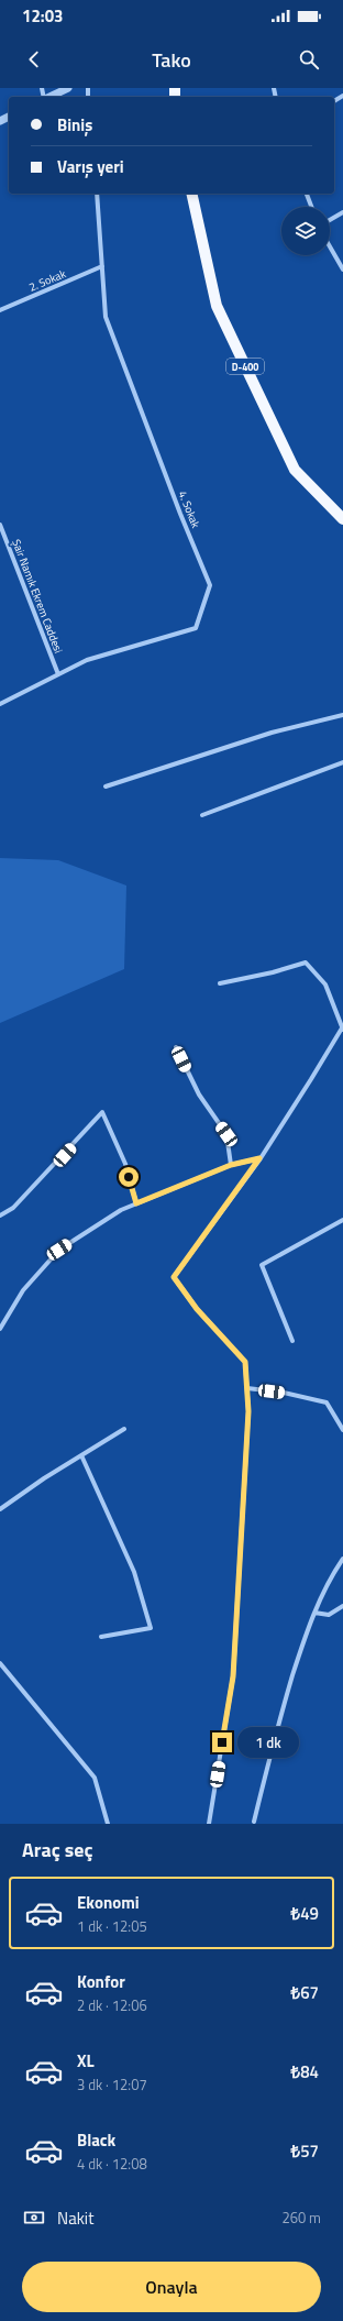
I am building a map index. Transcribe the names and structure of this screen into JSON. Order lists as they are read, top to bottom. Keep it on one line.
{"streets":{"main road":["D-400"],"street":["2. Sokak","4. Sokak","Şair Namık Ekrem Caddesi"]},"crossings":[["2. Sokak","4. Sokak"],["4. Sokak","Şair Namık Ekrem Caddesi"]],"page":{"status":"12:03","header":"Tako","banner":["Biniş","Varış yeri"],"bubble":"1 dk","heading":"Araç seç","list":[{"name":"Ekonomi","note":"1 dk · 12:05","value":"₺49"},{"name":"Konfor","note":"2 dk · 12:06","value":"₺67"},{"name":"XL","note":"3 dk · 12:07","value":"₺84"},{"name":"Black","note":"4 dk · 12:08","value":"₺57"}],"pay":["Nakit","260 m"],"buttons":"Onayla"}}
